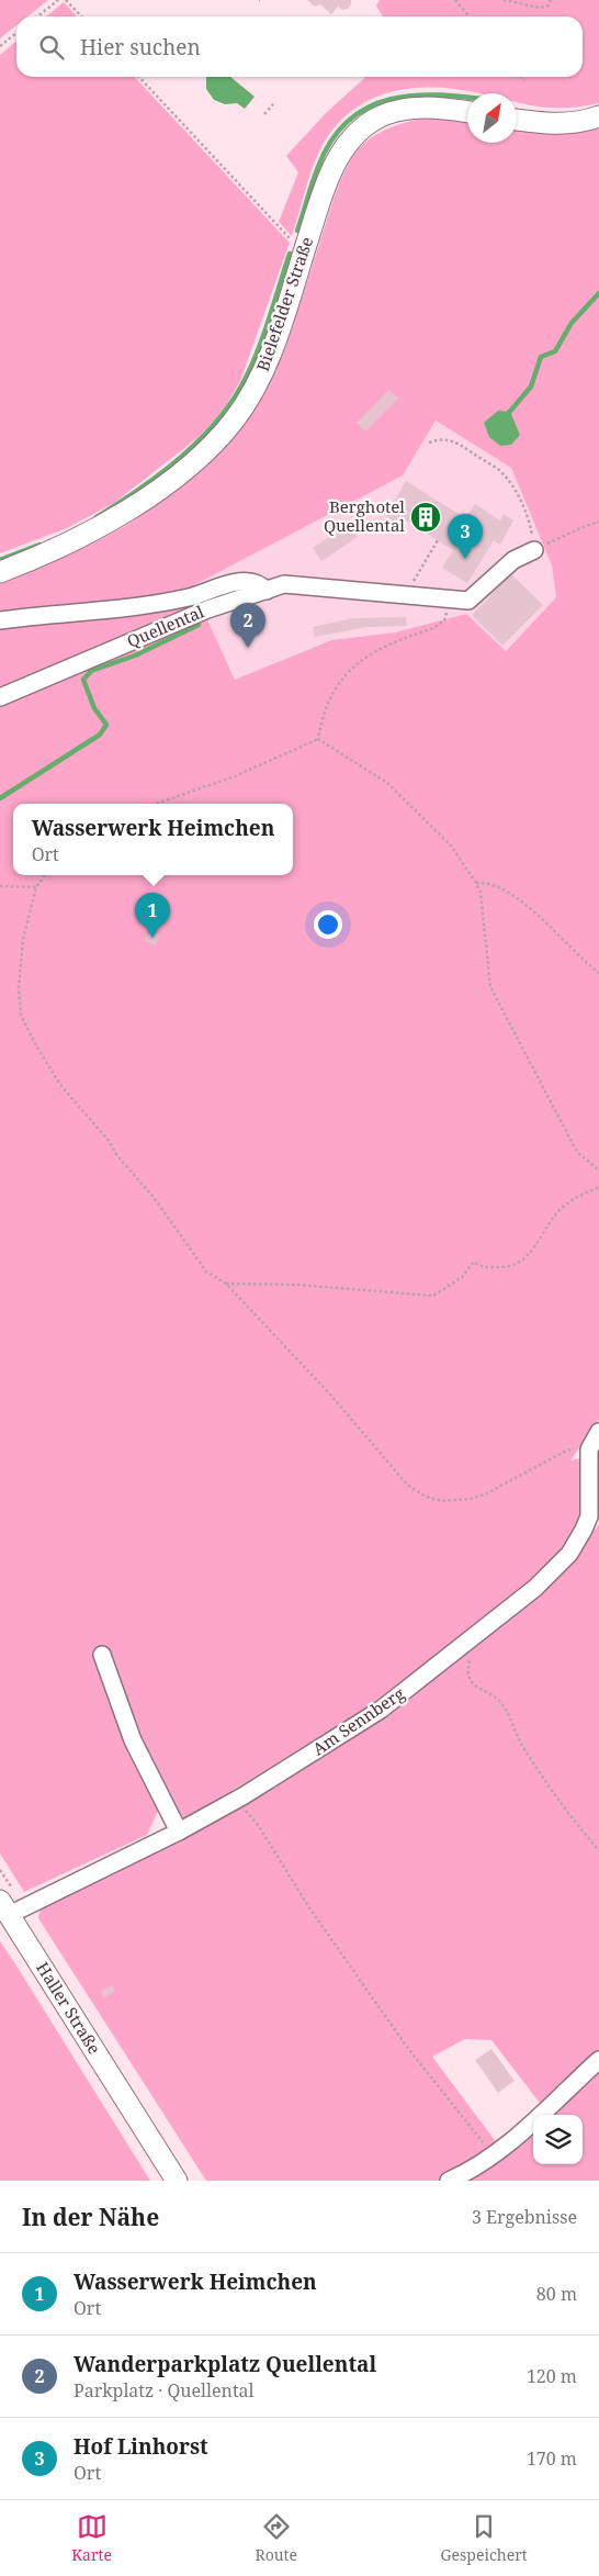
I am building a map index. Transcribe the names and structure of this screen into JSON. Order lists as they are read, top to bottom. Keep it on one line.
{"streets":{"main road":["Bielefelder Straße","Haller Straße"],"street":["Quellental","Am Sennberg"]},"crossings":[["Am Sennberg","Haller Straße"]],"places":{"building":["Berghotel Quellental"]},"north":"top right","page":{"search":"Hier suchen","pins":["3","2","1"],"popup":["Wasserwerk Heimchen","Ort"],"heading":["In der Nähe","3 Ergebnisse"],"list":[{"mark":"1","name":"Wasserwerk Heimchen","note":"Ort","value":"80 m"},{"mark":"2","name":"Wanderparkplatz Quellental","note":"Parkplatz · Quellental","value":"120 m"},{"mark":"3","name":"Hof Linhorst","note":"Ort","value":"170 m"}],"nav":["Karte","Route","Gespeichert"]}}
